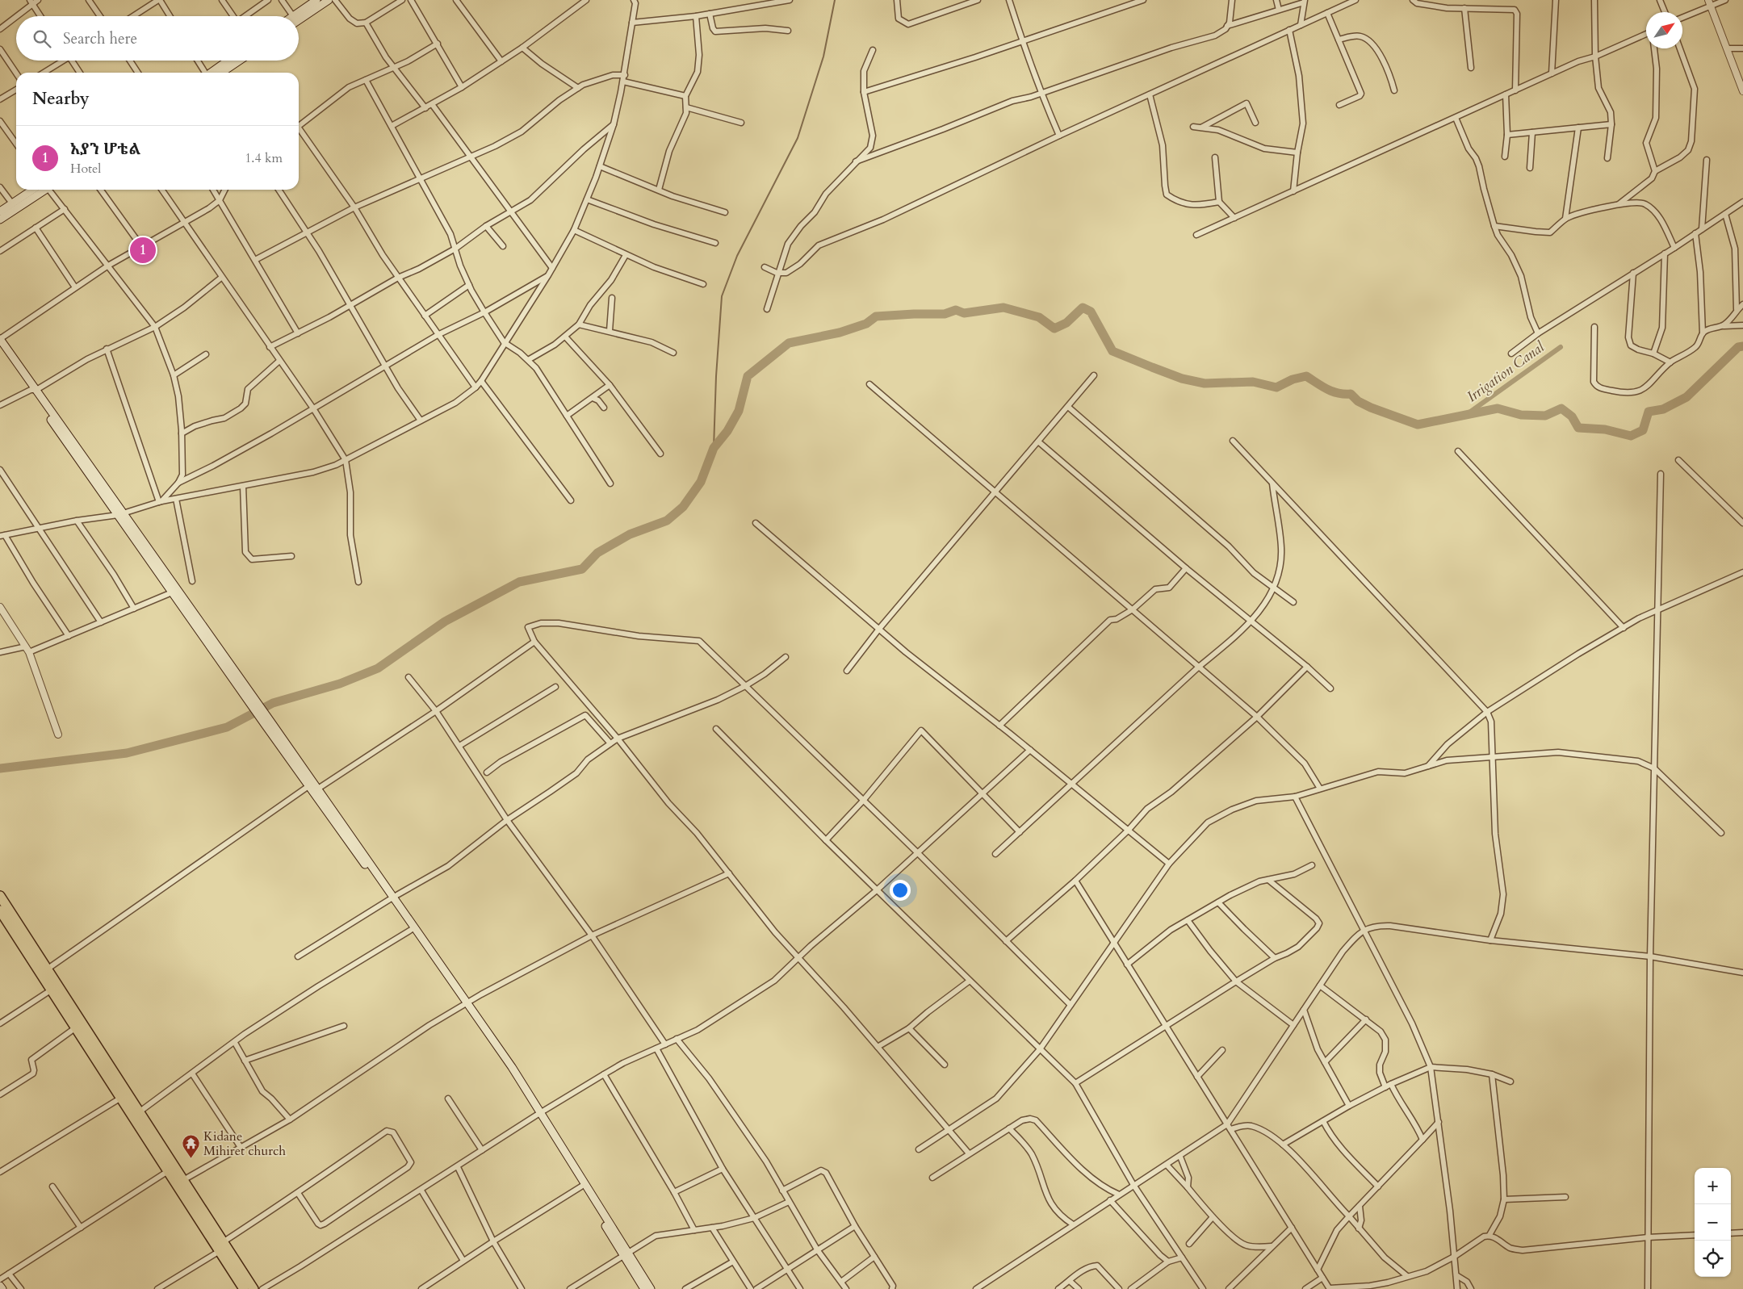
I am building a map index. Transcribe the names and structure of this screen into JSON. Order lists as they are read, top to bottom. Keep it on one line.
{"water":["Irrigation Canal"],"places":{"temple":["Kidane Mihiret church"]},"north":"top right","page":{"search":"Search here","heading":"Nearby","list":[{"mark":"1","name":"አያን ሆቴል","note":"Hotel","value":"1.4 km"}],"pins":"1","map_buttons":["+","−"]}}
